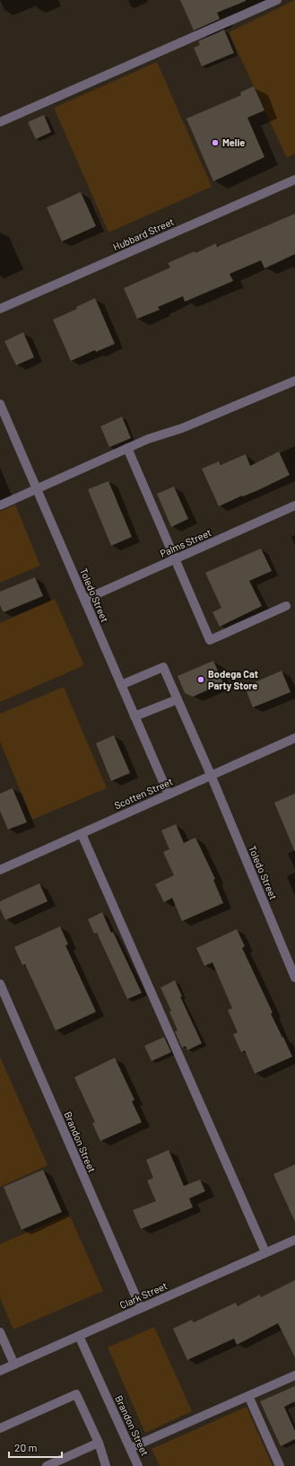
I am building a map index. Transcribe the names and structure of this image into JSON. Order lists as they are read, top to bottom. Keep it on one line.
{"streets":{"street":["Hubbard Street","Palms Street","Toledo Street","Scotten Street","Brandon Street","Clark Street"]},"crossings":[["Palms Street","Toledo Street"],["Toledo Street","Scotten Street"],["Brandon Street","Clark Street"]],"places":["Melie","Bodega Cat Party Store"],"scale_bar":"20 m"}
